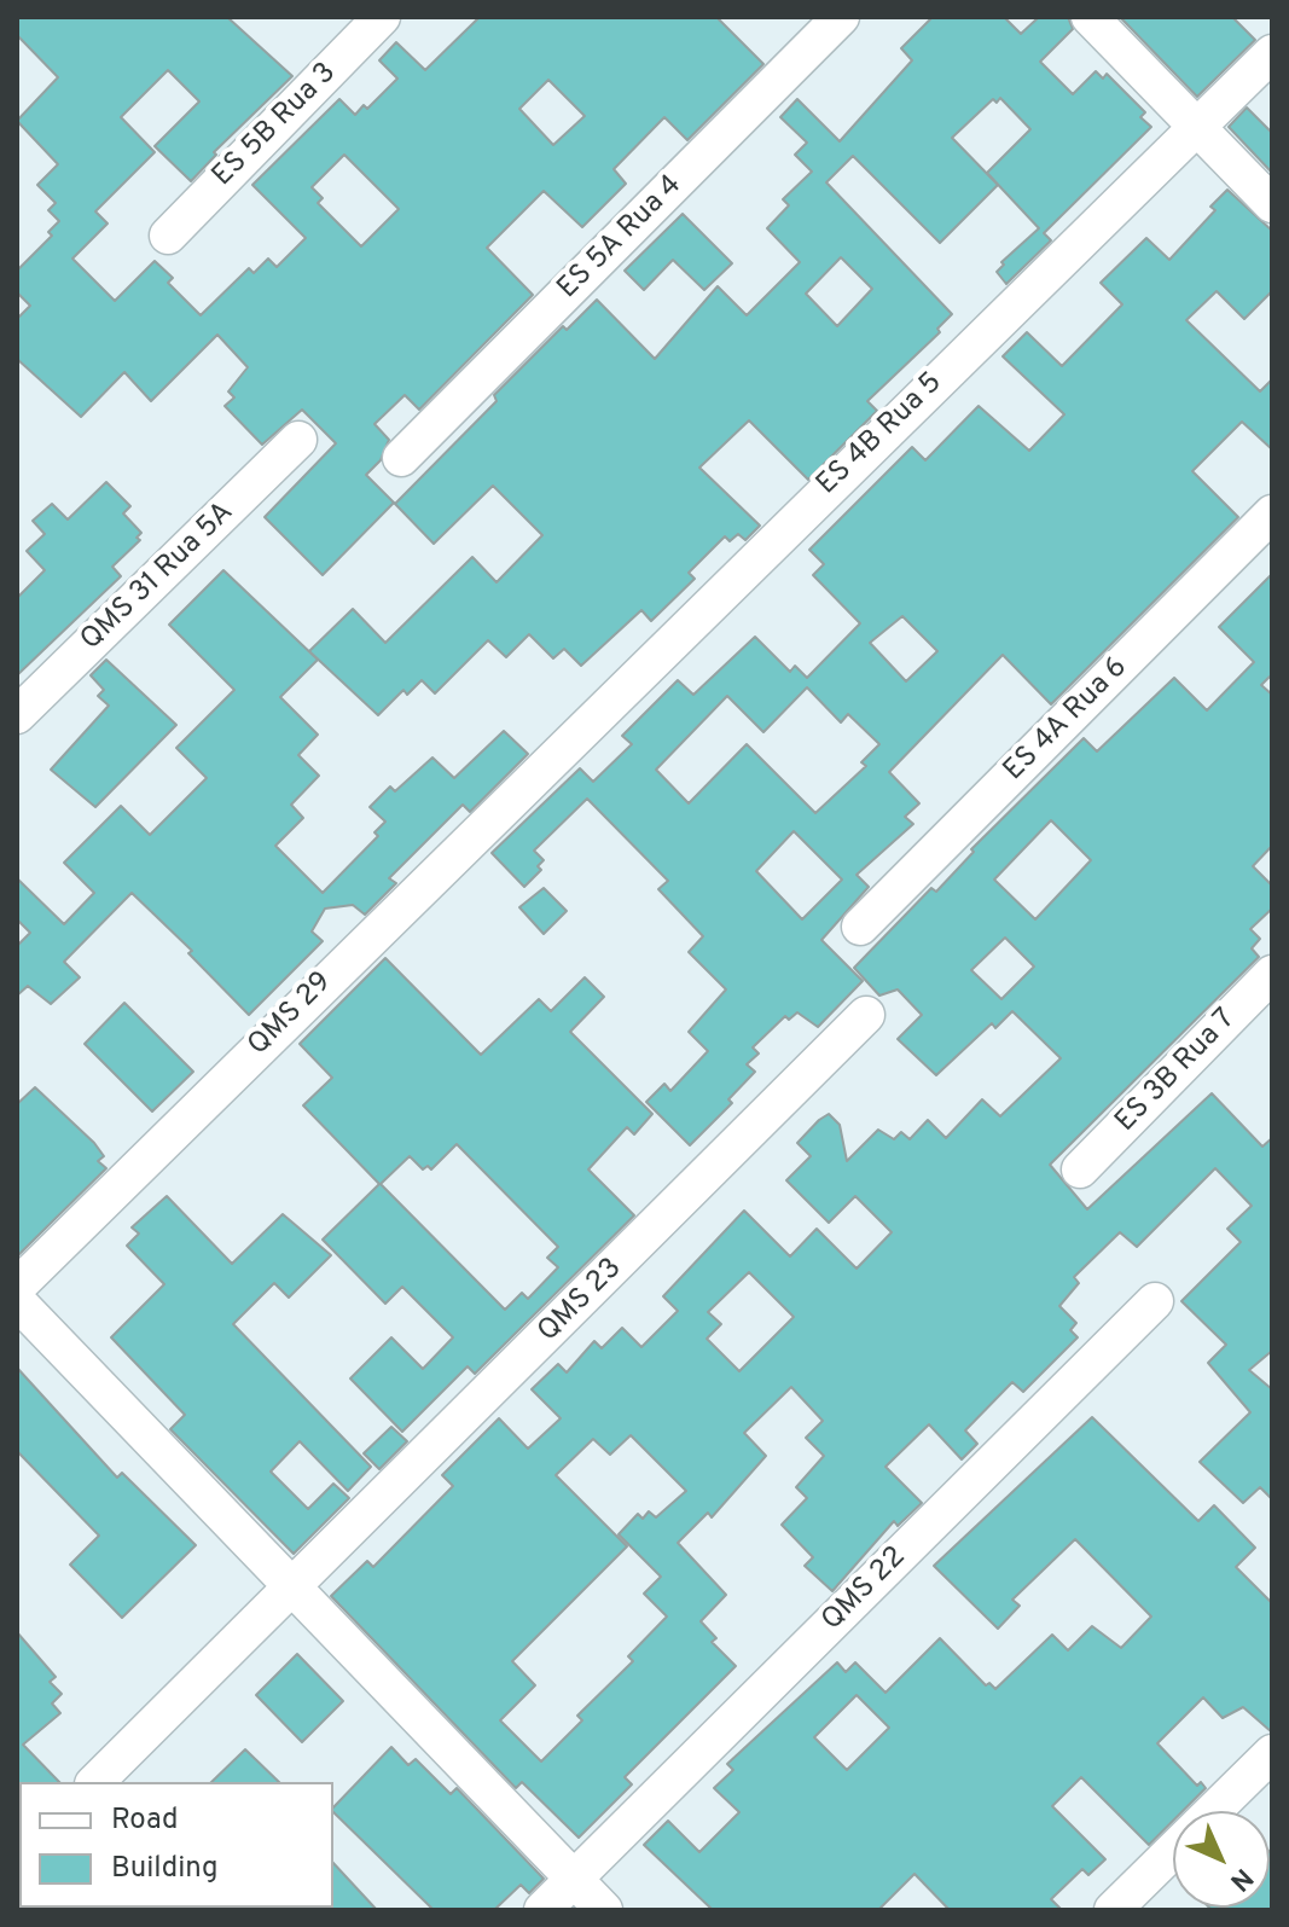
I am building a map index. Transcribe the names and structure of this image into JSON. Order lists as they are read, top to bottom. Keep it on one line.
{"streets":{"street":["ES 5B Rua 3","ES 5A Rua 4","ES 4B Rua 5","QMS 31 Rua 5A","ES 4A Rua 6","QMS 29","ES 3B Rua 7","QMS 23","QMS 22"]},"crossings":[["ES 4B Rua 5","QMS 29"]],"legend":["Road","Building"],"north":"bottom right"}
